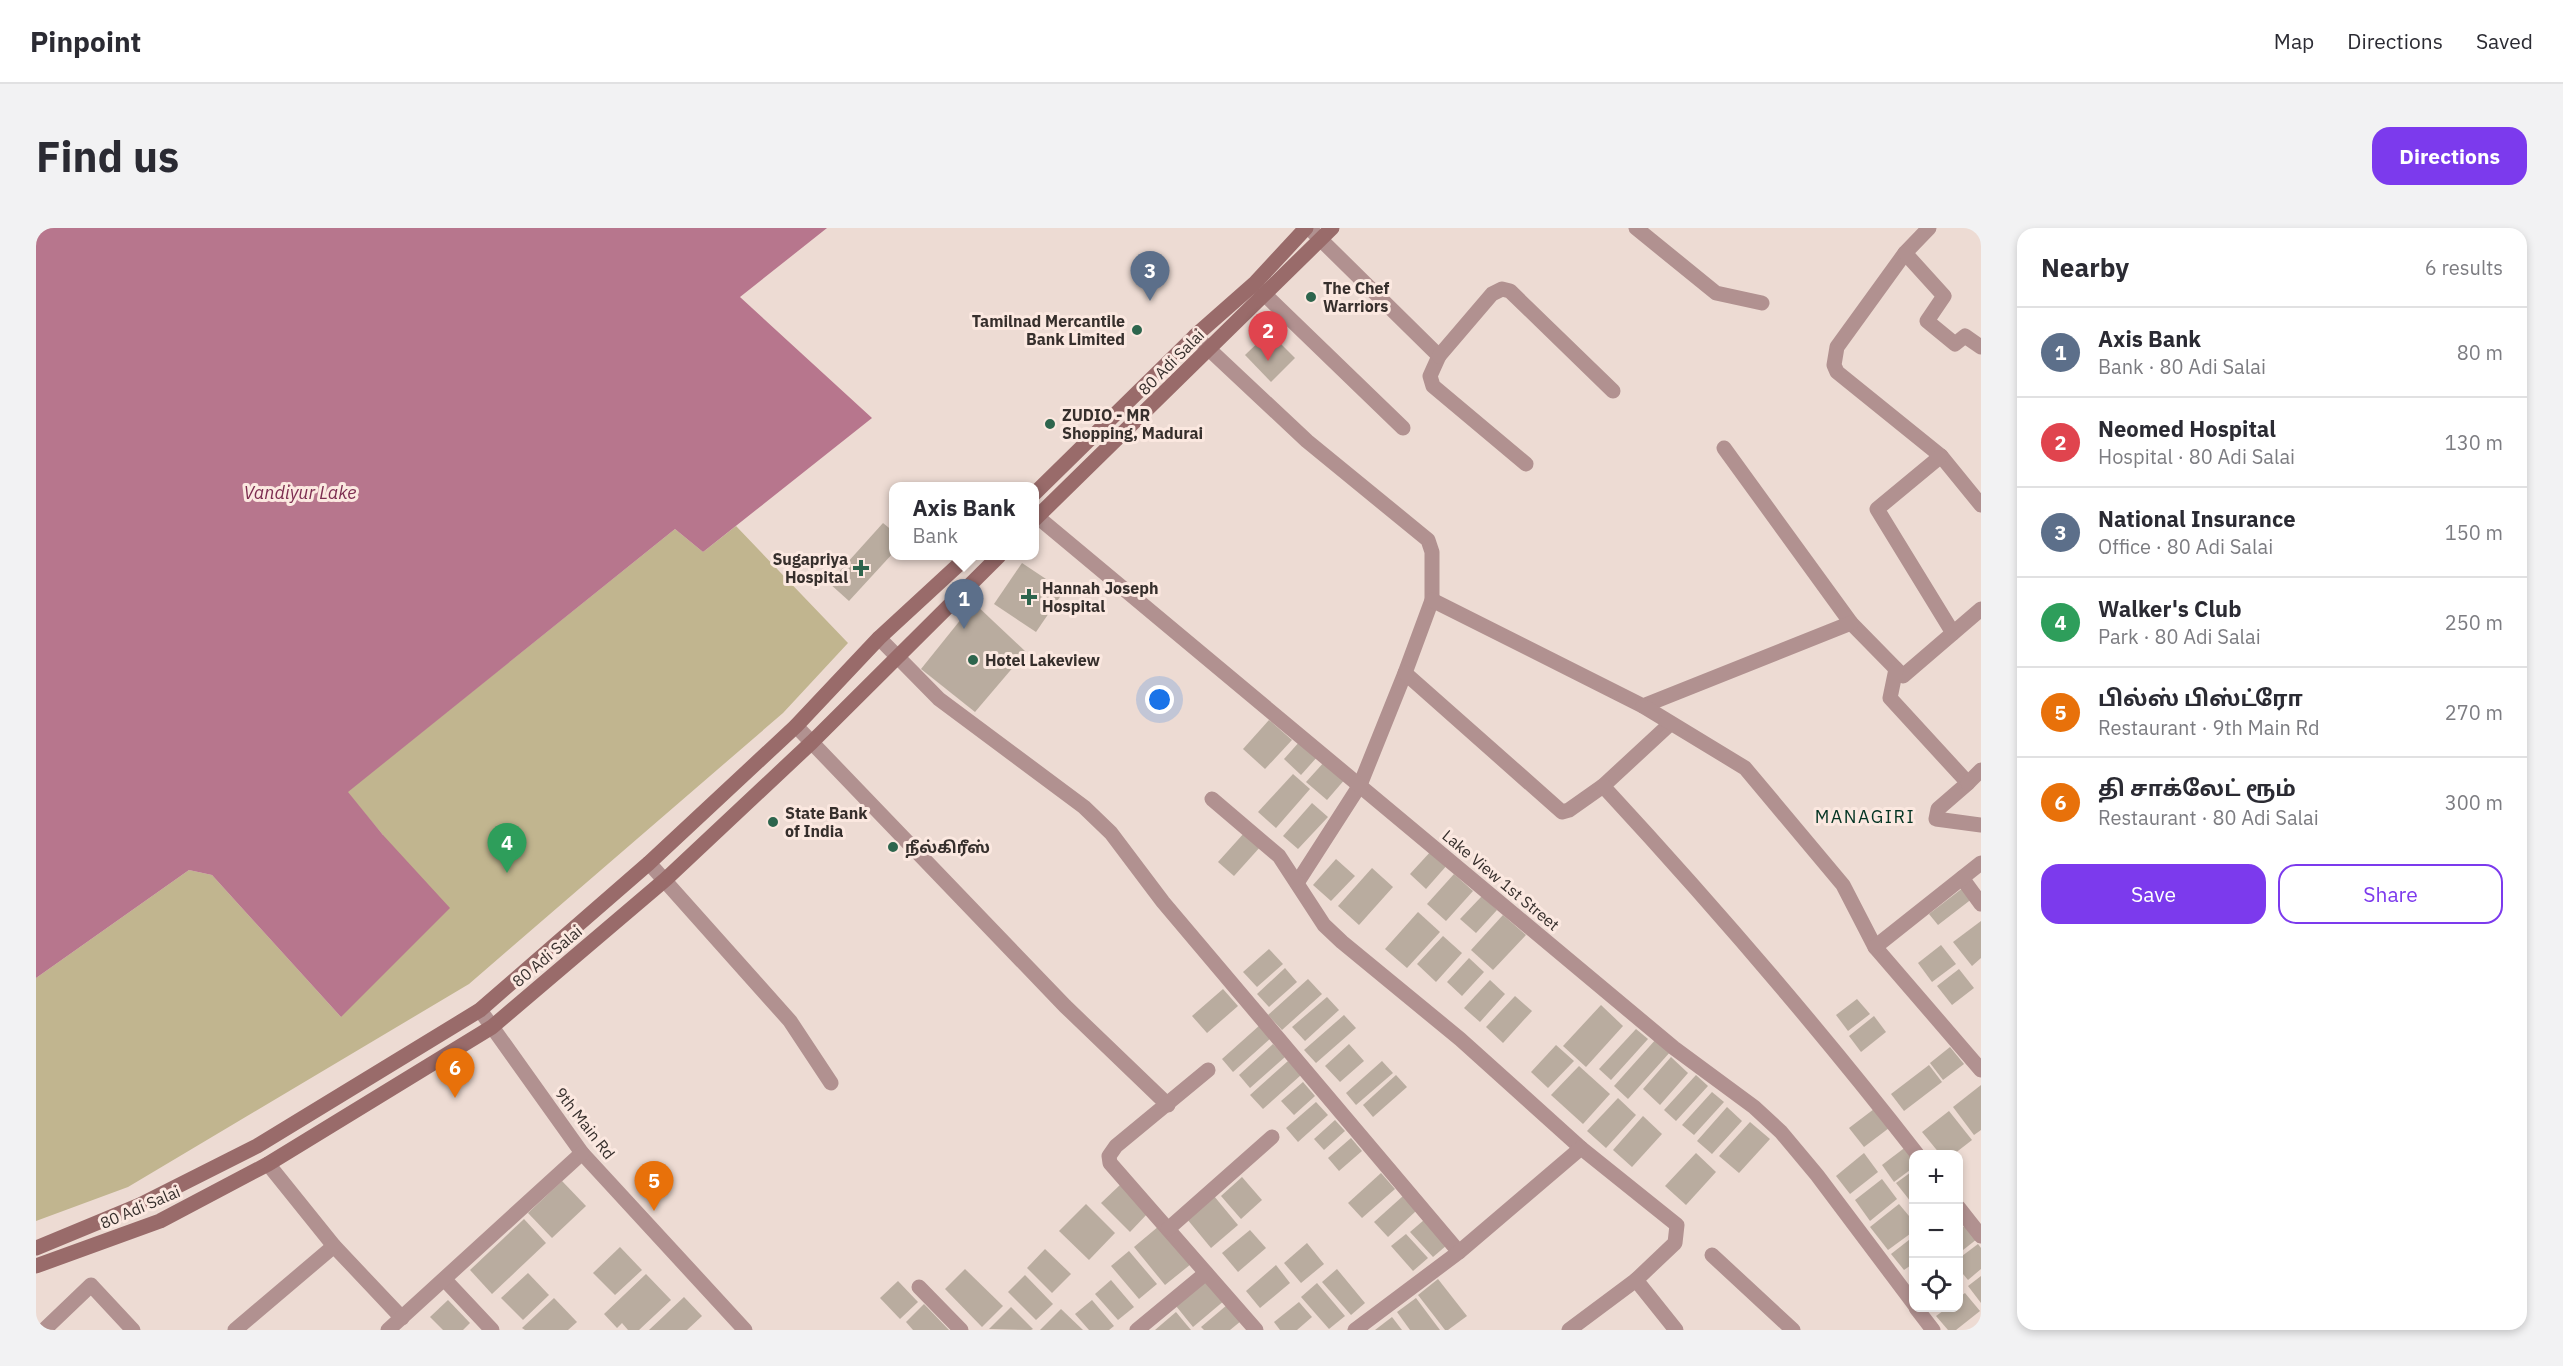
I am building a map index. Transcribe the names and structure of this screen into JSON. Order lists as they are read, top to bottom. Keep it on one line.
{"streets":{"main road":["80 Adi Salai"],"street":["Lake View 1st Street","9th Main Rd"]},"crossings":[["80 Adi Salai","9th Main Rd"]],"districts":["MANAGIRI"],"water":["Vandiyur Lake"],"places":{"other":["The Chef Warriors","Tamilnad Mercantile Bank Limited","ZUDIO - MR Shopping, Madurai","Hotel Lakeview","State Bank of India","நீல்கிரீஸ்"],"health":["Sugapriya Hospital","Hannah Joseph Hospital"]},"page":{"header":"Pinpoint","nav":["Map","Directions","Saved"],"buttons":["Directions",["Save","Share"]],"title":"Find us","heading":["Nearby","6 results"],"pins":["3","2","1","4","6","5"],"list":[{"mark":"1","name":"Axis Bank","note":"Bank · 80 Adi Salai","value":"80 m"},{"mark":"2","name":"Neomed Hospital","note":"Hospital · 80 Adi Salai","value":"130 m"},{"mark":"3","name":"National Insurance","note":"Office · 80 Adi Salai","value":"150 m"},{"mark":"4","name":"Walker's Club","note":"Park · 80 Adi Salai","value":"250 m"},{"mark":"5","name":"பில்ஸ் பிஸ்ட்ரோ","note":"Restaurant · 9th Main Rd","value":"270 m"},{"mark":"6","name":"தி சாக்லேட் ரூம்","note":"Restaurant · 80 Adi Salai","value":"300 m"}],"popup":["Axis Bank","Bank"],"map_buttons":["+","−"]}}
